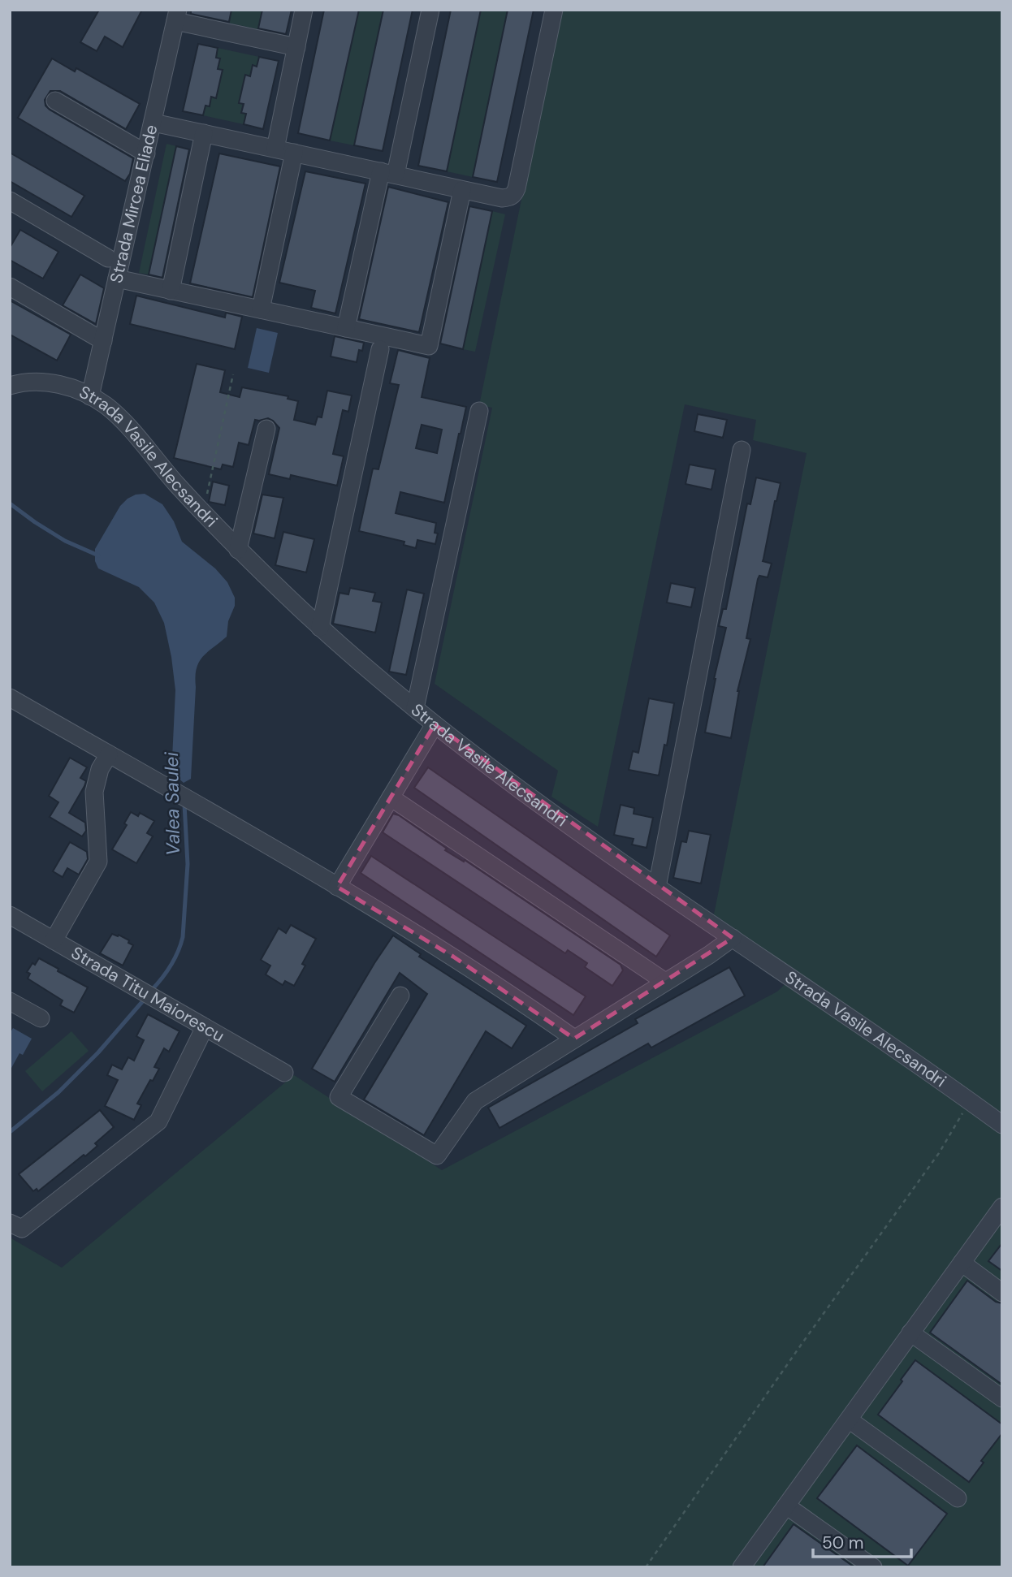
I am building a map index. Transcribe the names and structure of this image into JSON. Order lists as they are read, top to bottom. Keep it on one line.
{"streets":{"street":["Strada Mircea Eliade","Strada Vasile Alecsandri","Strada Titu Maiorescu"]},"crossings":[["Strada Mircea Eliade","Strada Vasile Alecsandri"]],"water":["Valea Saulei"],"scale_bar":"50 m"}
